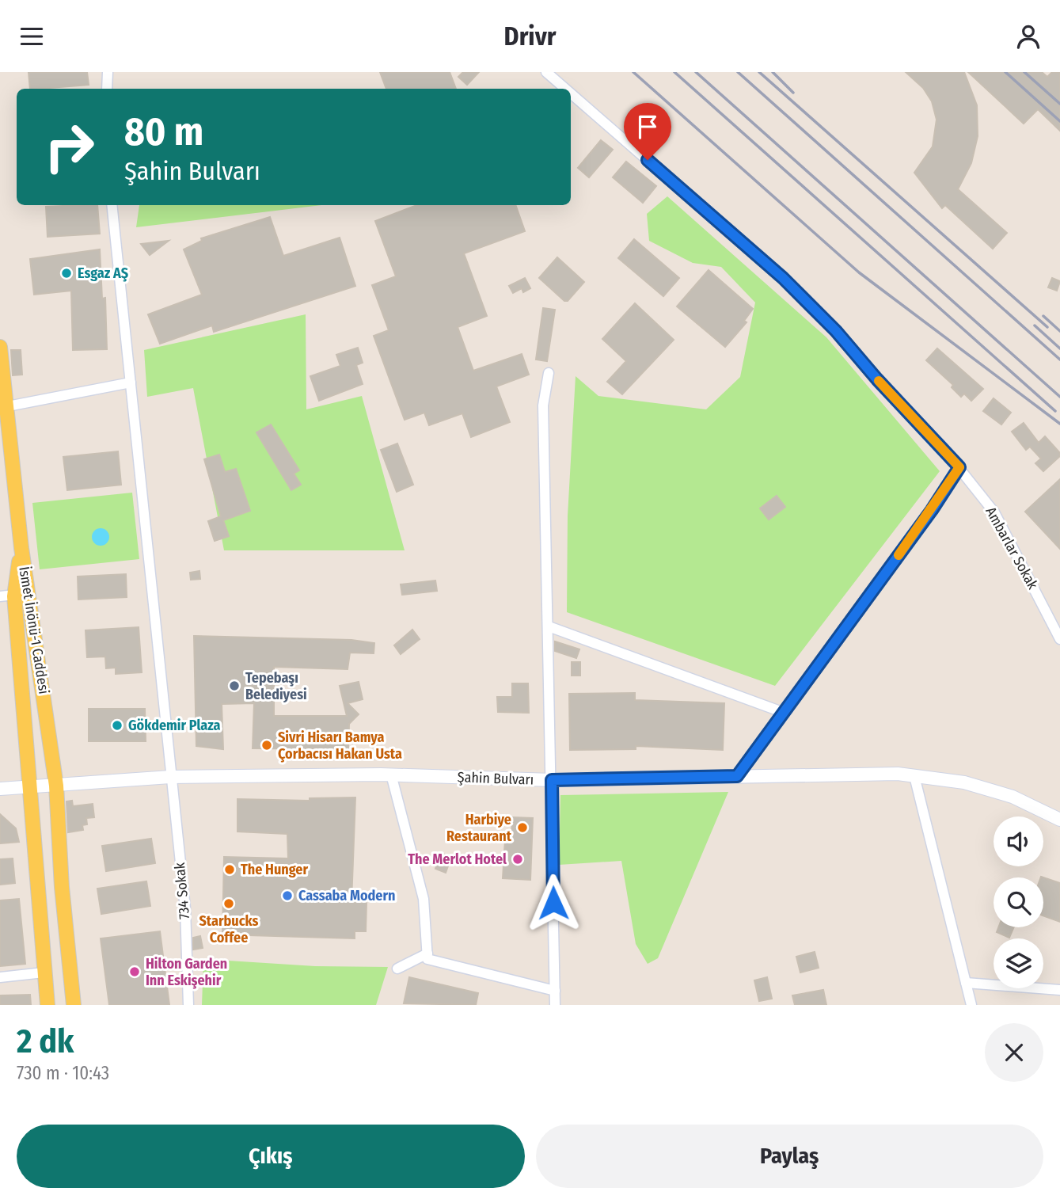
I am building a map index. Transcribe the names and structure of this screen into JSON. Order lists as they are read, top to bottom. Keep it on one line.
{"streets":{"main road":["İsmet İnönü-1 Caddesi"],"street":["Ambarlar Sokak","Şahin Bulvarı","734 Sokak"]},"crossings":[["İsmet İnönü-1 Caddesi","Şahin Bulvarı"],["Şahin Bulvarı","734 Sokak"]],"places":["Esgaz AŞ","Tepebaşı Belediyesi","Gökdemir Plaza","Sivri Hisarı Bamya Çorbacısı Hakan Usta","Harbiye Restaurant","The Merlot Hotel","The Hunger","Cassaba Modern","Starbucks Coffee","Hilton Garden Inn Eskişehir"],"page":{"header":"Drivr","turn":["80 m","Şahin Bulvarı"],"heading":["2 dk","730 m · 10:43"],"buttons":["Çıkış","Paylaş"]}}
